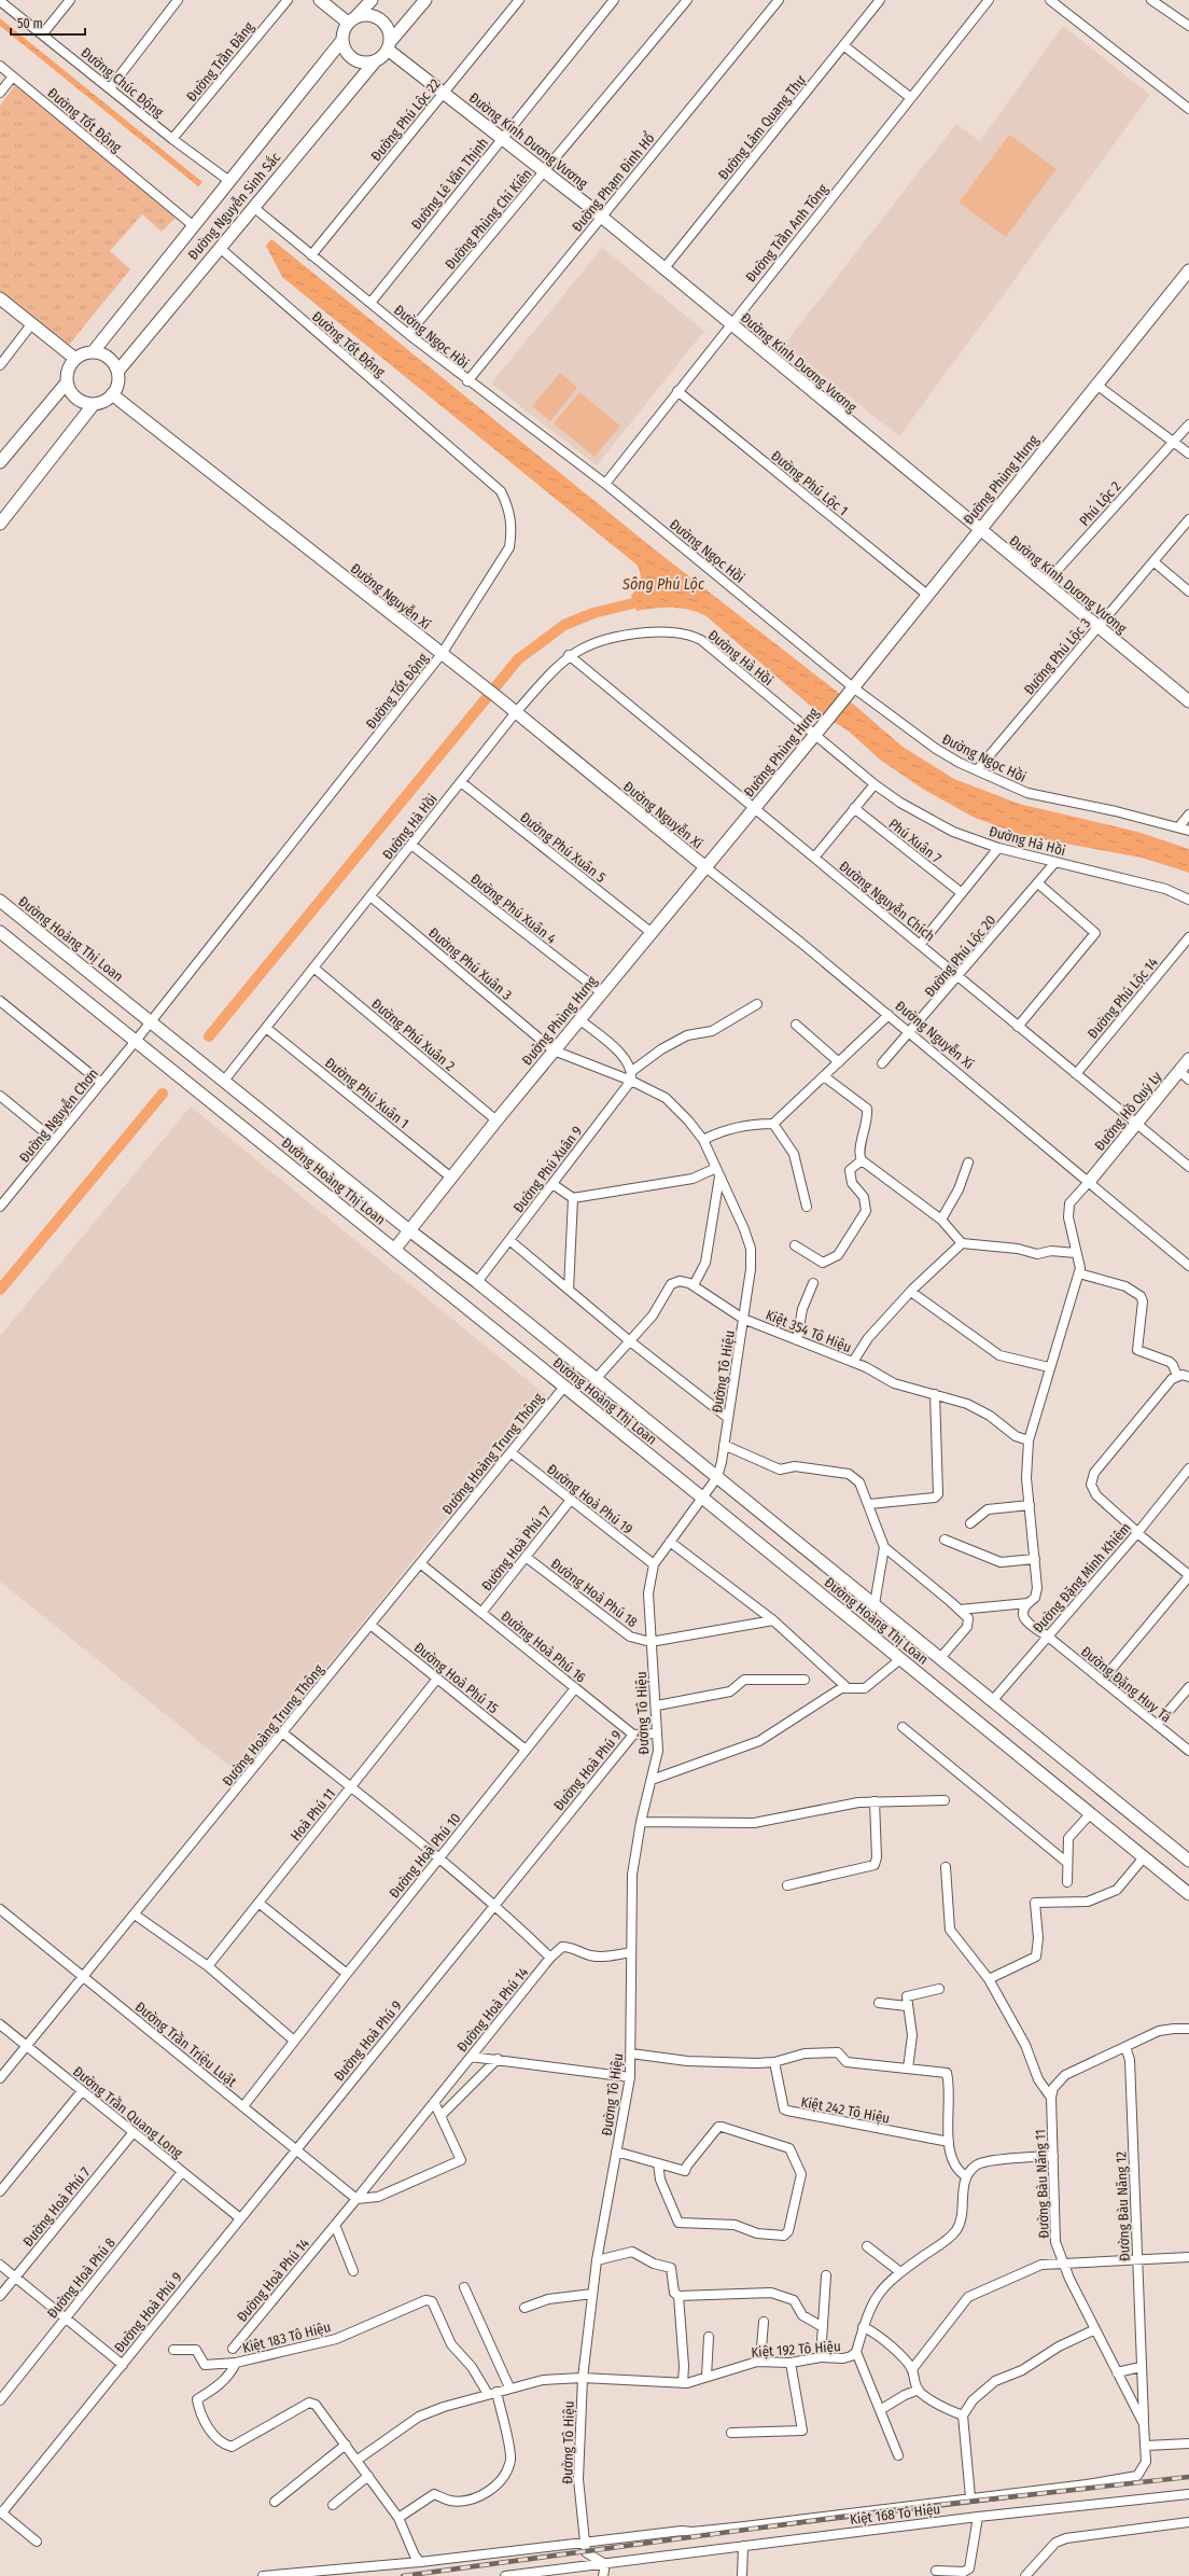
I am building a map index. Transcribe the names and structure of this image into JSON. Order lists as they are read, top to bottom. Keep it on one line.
{"streets":{"main road":["Đường Kinh Dương Vương","Đường Nguyễn Sinh Sắc","Đường Phùng Hưng","Đường Nguyễn Xí","Đường Hoàng Thị Loan","Đường Hồ Quý Ly"],"street":["Đường Trần Đăng","Đường Chúc Động","Đường Tốt Động","Đường Phú Lộc 22","Đường Lâm Quang Thự","Đường Phạm Đình Hổ","Đường Lê Văn Thịnh","Đường Phùng Chí Kiên","Đường Trần Anh Tông","Đường Ngọc Hồi","Đường Phú Lộc 1","Phú Lộc 2","Đường Phú Lộc 3","Đường Hà Hồi","Phú Xuân 7","Đường Phú Xuân 5","Đường Nguyễn Chích","Đường Phú Xuân 4","Đường Phú Lộc 20","Đường Phú Xuân 3","Đường Phú Lộc 14","Đường Phú Xuân 2","Đường Phú Xuân 1","Đường Nguyễn Chơn","Đường Phú Xuân 9","Kiệt 354 Tô Hiệu","Đường Tô Hiệu","Đường Hoàng Trung Thông","Đường Hoà Phú 19","Đường Hoà Phú 17","Đường Đặng Minh Khiêm","Đường Hoà Phú 18","Đường Hoà Phú 16","Đường Hoà Phú 15","Đường Đặng Huy Tá","Đường Hoà Phú 9","Hoà Phú 11","Đường Hoà Phú 10","Đường Hoà Phú 14","Đường Trần Triệu Luật","Kiệt 242 Tô Hiệu","Đường Trần Quang Long","Đường Bàu Năng 11","Đường Hoà Phú 7","Đường Bàu Năng 12","Đường Hoà Phú 8","Kiệt 183 Tô Hiệu","Kiệt 192 Tô Hiệu","Kiệt 168 Tô Hiệu"]},"crossings":[["Đường Trần Đăng","Đường Chúc Động"],["Đường Chúc Động","Đường Nguyễn Sinh Sắc"],["Đường Tốt Động","Đường Nguyễn Sinh Sắc"],["Đường Tốt Động","Đường Nguyễn Xí"],["Đường Tốt Động","Đường Hoàng Thị Loan"],["Đường Tốt Động","Đường Nguyễn Chơn"],["Đường Phú Lộc 22","Đường Kinh Dương Vương"],["Đường Phú Lộc 22","Đường Ngọc Hồi"],["Đường Lâm Quang Thự","Đường Kinh Dương Vương"],["Đường Kinh Dương Vương","Đường Phạm Đình Hổ"],["Đường Kinh Dương Vương","Đường Lê Văn Thịnh"],["Đường Kinh Dương Vương","Đường Nguyễn Sinh Sắc"],["Đường Kinh Dương Vương","Đường Phùng Chí Kiên"],["Đường Kinh Dương Vương","Đường Trần Anh Tông"],["Đường Kinh Dương Vương","Đường Phùng Hưng"],["Đường Kinh Dương Vương","Phú Lộc 2"],["Đường Kinh Dương Vương","Đường Phú Lộc 3"],["Đường Phạm Đình Hổ","Đường Ngọc Hồi"],["Đường Lê Văn Thịnh","Đường Ngọc Hồi"],["Đường Nguyễn Sinh Sắc","Đường Ngọc Hồi"],["Đường Nguyễn Sinh Sắc","Đường Nguyễn Xí"],["Đường Phùng Chí Kiên","Đường Ngọc Hồi"],["Đường Trần Anh Tông","Đường Ngọc Hồi"],["Đường Trần Anh Tông","Đường Phú Lộc 1"],["Đường Ngọc Hồi","Đường Phùng Hưng"],["Đường Ngọc Hồi","Đường Phú Lộc 3"],["Đường Phùng Hưng","Đường Phú Lộc 1"],["Đường Phùng Hưng","Đường Nguyễn Xí"],["Đường Phùng Hưng","Đường Hà Hồi"],["Đường Phùng Hưng","Đường Phú Xuân 5"],["Đường Phùng Hưng","Đường Nguyễn Chích"],["Đường Phùng Hưng","Đường Phú Xuân 4"],["Đường Phùng Hưng","Đường Hoàng Thị Loan"],["Đường Phùng Hưng","Đường Phú Xuân 3"],["Đường Phùng Hưng","Đường Phú Xuân 2"],["Đường Phùng Hưng","Đường Phú Xuân 1"],["Đường Phùng Hưng","Đường Tô Hiệu"],["Đường Nguyễn Xí","Đường Hà Hồi"],["Đường Nguyễn Xí","Đường Phú Lộc 20"],["Đường Nguyễn Xí","Đường Hồ Quý Ly"],["Đường Hà Hồi","Đường Phú Xuân 5"],["Đường Hà Hồi","Đường Nguyễn Chích"],["Đường Hà Hồi","Đường Phú Xuân 4"],["Đường Hà Hồi","Đường Hoàng Thị Loan"],["Đường Hà Hồi","Đường Phú Lộc 20"],["Đường Hà Hồi","Đường Phú Xuân 3"],["Đường Hà Hồi","Đường Phú Xuân 2"],["Đường Hà Hồi","Đường Phú Xuân 1"],["Đường Nguyễn Chích","Đường Phú Lộc 20"],["Đường Nguyễn Chích","Đường Phú Lộc 14"],["Đường Nguyễn Chích","Đường Hồ Quý Ly"],["Đường Hoàng Thị Loan","Đường Nguyễn Chơn"],["Đường Hoàng Thị Loan","Đường Phú Xuân 9"],["Đường Hoàng Thị Loan","Đường Tô Hiệu"],["Đường Hoàng Thị Loan","Đường Hoàng Trung Thông"],["Đường Hoàng Thị Loan","Đường Đặng Minh Khiêm"],["Đường Phú Xuân 3","Đường Tô Hiệu"],["Đường Phú Xuân 9","Đường Tô Hiệu"],["Kiệt 354 Tô Hiệu","Đường Tô Hiệu"],["Đường Tô Hiệu","Đường Hoà Phú 19"],["Đường Tô Hiệu","Đường Hoà Phú 18"],["Đường Tô Hiệu","Kiệt 192 Tô Hiệu"],["Đường Tô Hiệu","Kiệt 168 Tô Hiệu"],["Đường Hoàng Trung Thông","Đường Hoà Phú 19"],["Đường Hoàng Trung Thông","Đường Hoà Phú 16"],["Đường Hoàng Trung Thông","Đường Hoà Phú 15"],["Đường Hoàng Trung Thông","Đường Trần Triệu Luật"],["Đường Hoàng Trung Thông","Đường Trần Quang Long"],["Đường Hoà Phú 19","Đường Hoà Phú 17"],["Đường Hoà Phú 17","Đường Hoà Phú 18"],["Đường Hoà Phú 17","Đường Hoà Phú 16"],["Đường Đặng Minh Khiêm","Đường Đặng Huy Tá"],["Đường Hoà Phú 16","Đường Hoà Phú 9"],["Đường Hoà Phú 16","Đường Hoà Phú 10"],["Đường Hoà Phú 15","Hoà Phú 11"],["Đường Hoà Phú 15","Đường Hoà Phú 10"],["Đường Hoà Phú 9","Đường Trần Triệu Luật"],["Đường Hoà Phú 9","Đường Trần Quang Long"],["Đường Hoà Phú 10","Đường Trần Triệu Luật"],["Đường Hoà Phú 14","Đường Trần Triệu Luật"],["Đường Trần Quang Long","Đường Hoà Phú 7"],["Đường Trần Quang Long","Đường Hoà Phú 8"],["Đường Bàu Năng 11","Đường Bàu Năng 12"]],"water":["Sông Phú Lộc"],"scale_bar":"50 m"}
